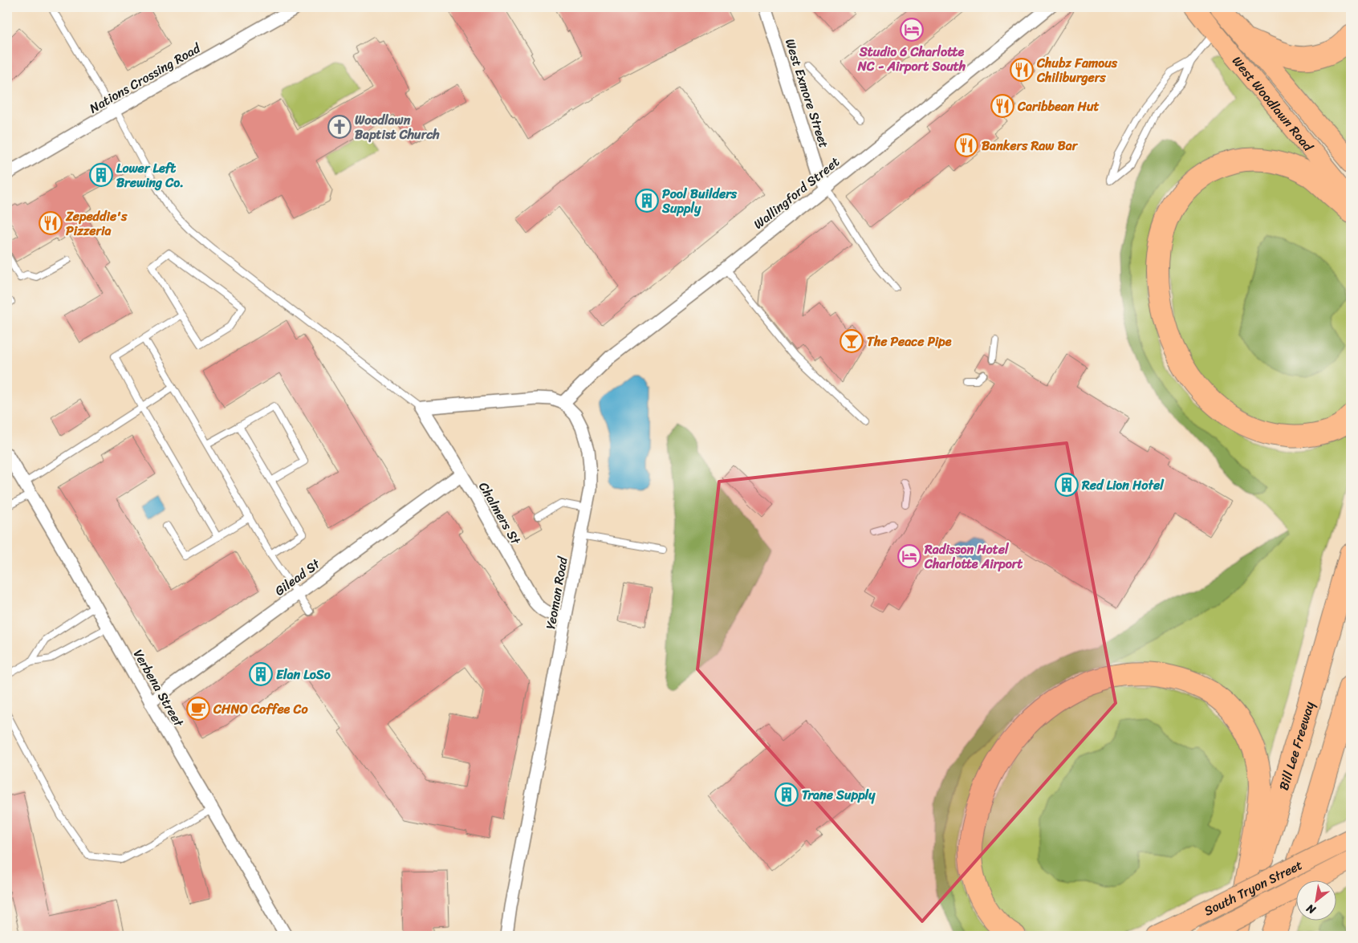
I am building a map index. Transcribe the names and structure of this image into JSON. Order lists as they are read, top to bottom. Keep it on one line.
{"streets":{"highway":["Bill Lee Freeway"],"main road":["West Woodlawn Road","South Tryon Street"],"street":["Nations Crossing Road","West Exmore Street","Wallingford Street","Chalmers St","Gilead St","Yeoman Road","Verbena Street"]},"crossings":[["West Exmore Street","Wallingford Street"],["Wallingford Street","Yeoman Road"],["Chalmers St","Gilead St"],["Chalmers St","Yeoman Road"],["Gilead St","Verbena Street"]],"places":{"hotel":["Studio 6 Charlotte NC - Airport South","Radisson Hotel Charlotte Airport"],"restaurant":["Chubz Famous Chiliburgers","Caribbean Hut","Bankers Raw Bar","Zepeddie's Pizzeria"],"church":["Woodlawn Baptist Church"],"building":["Lower Left Brewing Co.","Pool Builders Supply","Red Lion Hotel","Elan LoSo","Trane Supply"],"bar":["The Peace Pipe"],"cafe":["CHNO Coffee Co"]},"north":"bottom left"}
